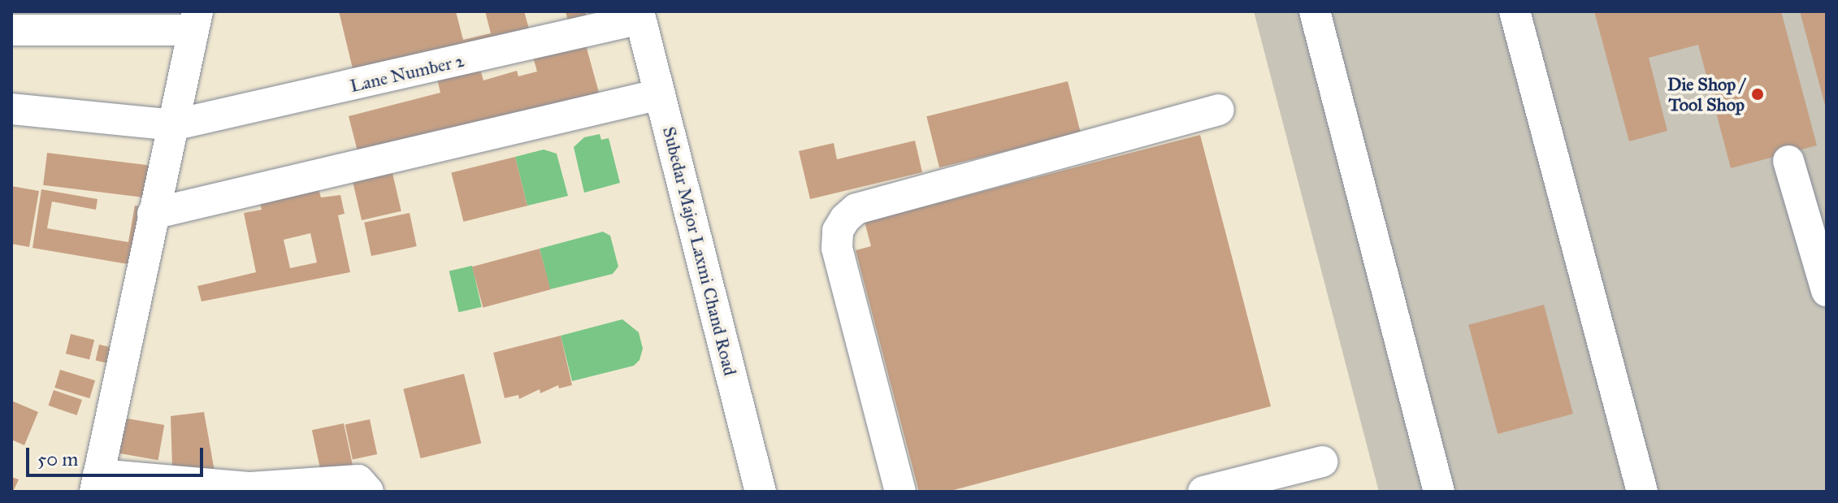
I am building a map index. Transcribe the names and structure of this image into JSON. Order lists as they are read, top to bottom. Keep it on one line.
{"streets":{"street":["Lane Number 2","Subedar Major Laxmi Chand Road"]},"crossings":[["Lane Number 2","Subedar Major Laxmi Chand Road"]],"places":["Die Shop / Tool Shop"],"scale_bar":"50 m"}
